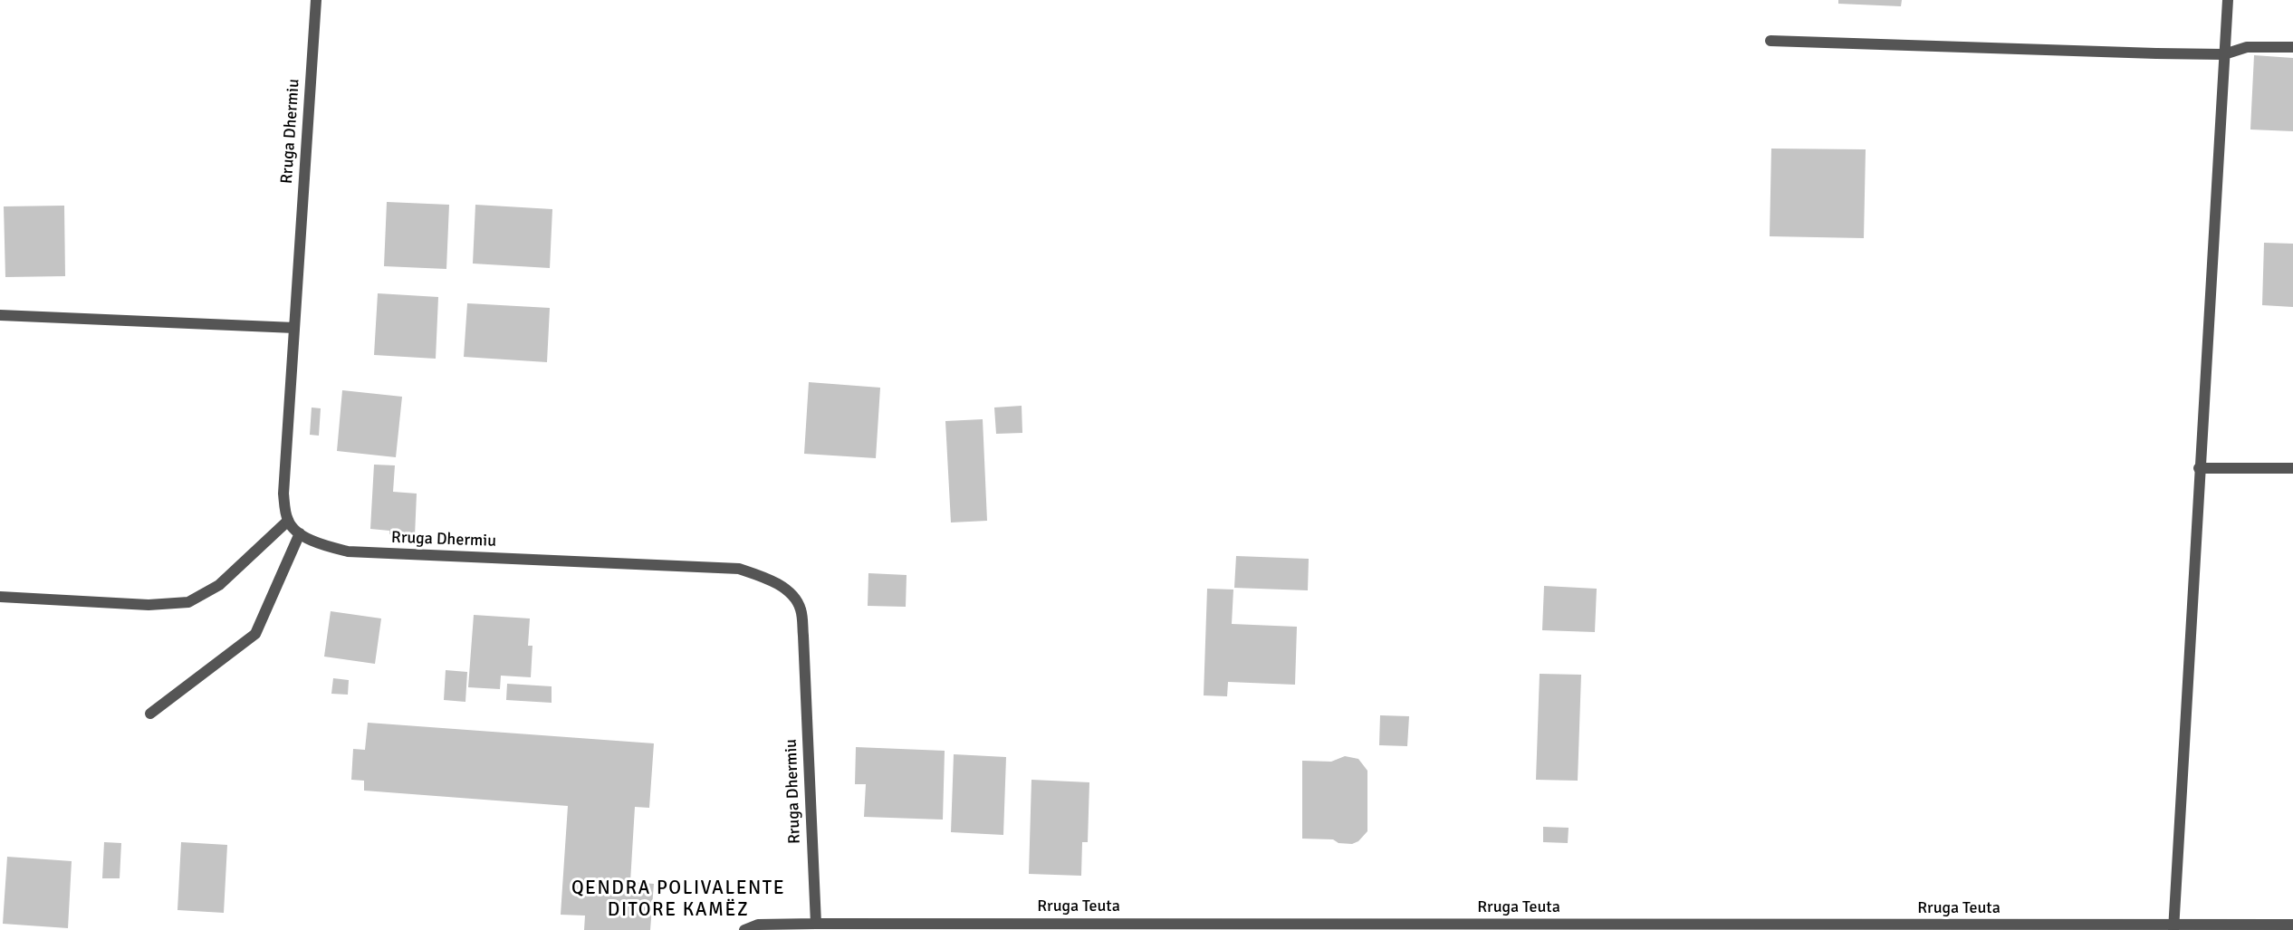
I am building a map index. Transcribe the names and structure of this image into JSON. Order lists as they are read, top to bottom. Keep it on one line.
{"streets":{"street":["Rruga Dhermiu","Rruga Teuta"]},"crossings":[["Rruga Dhermiu","Rruga Teuta"]],"districts":["QENDRA POLIVALENTE DITORE KAMËZ"]}
